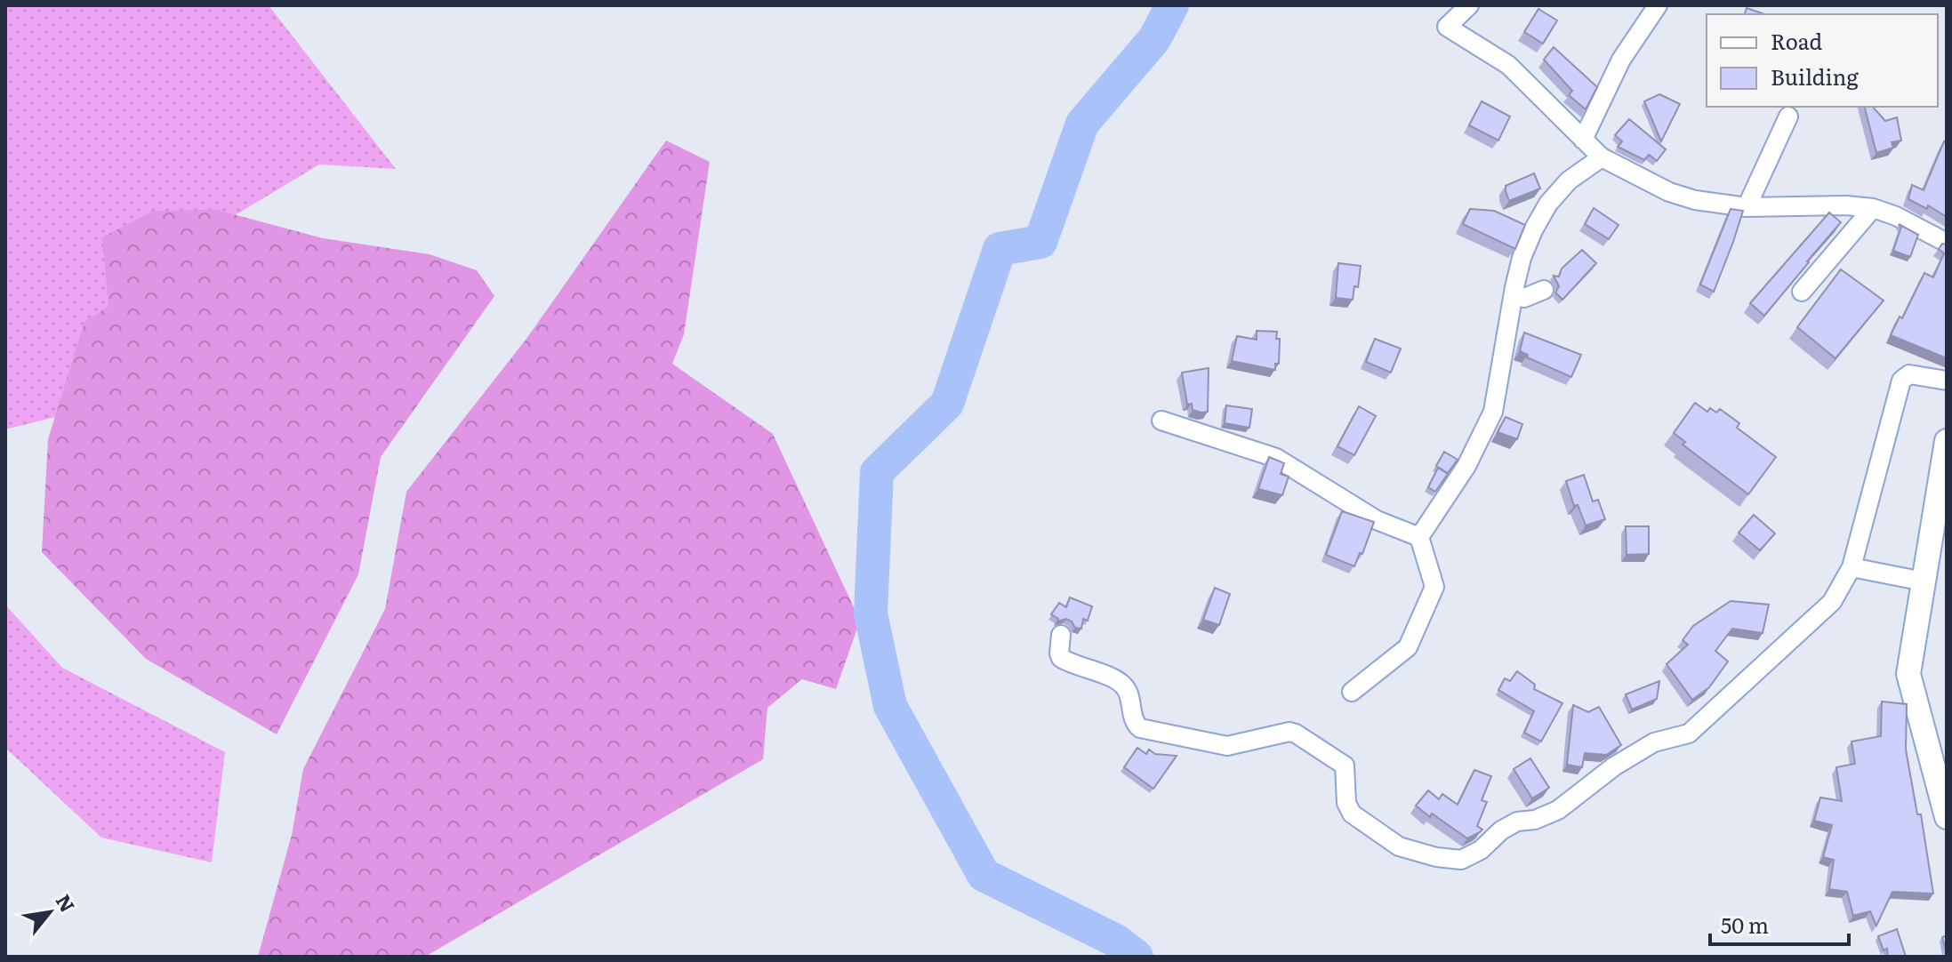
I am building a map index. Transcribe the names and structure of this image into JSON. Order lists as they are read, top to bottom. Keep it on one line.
{"legend":["Road","Building"],"scale_bar":"50 m","north":"top right"}
